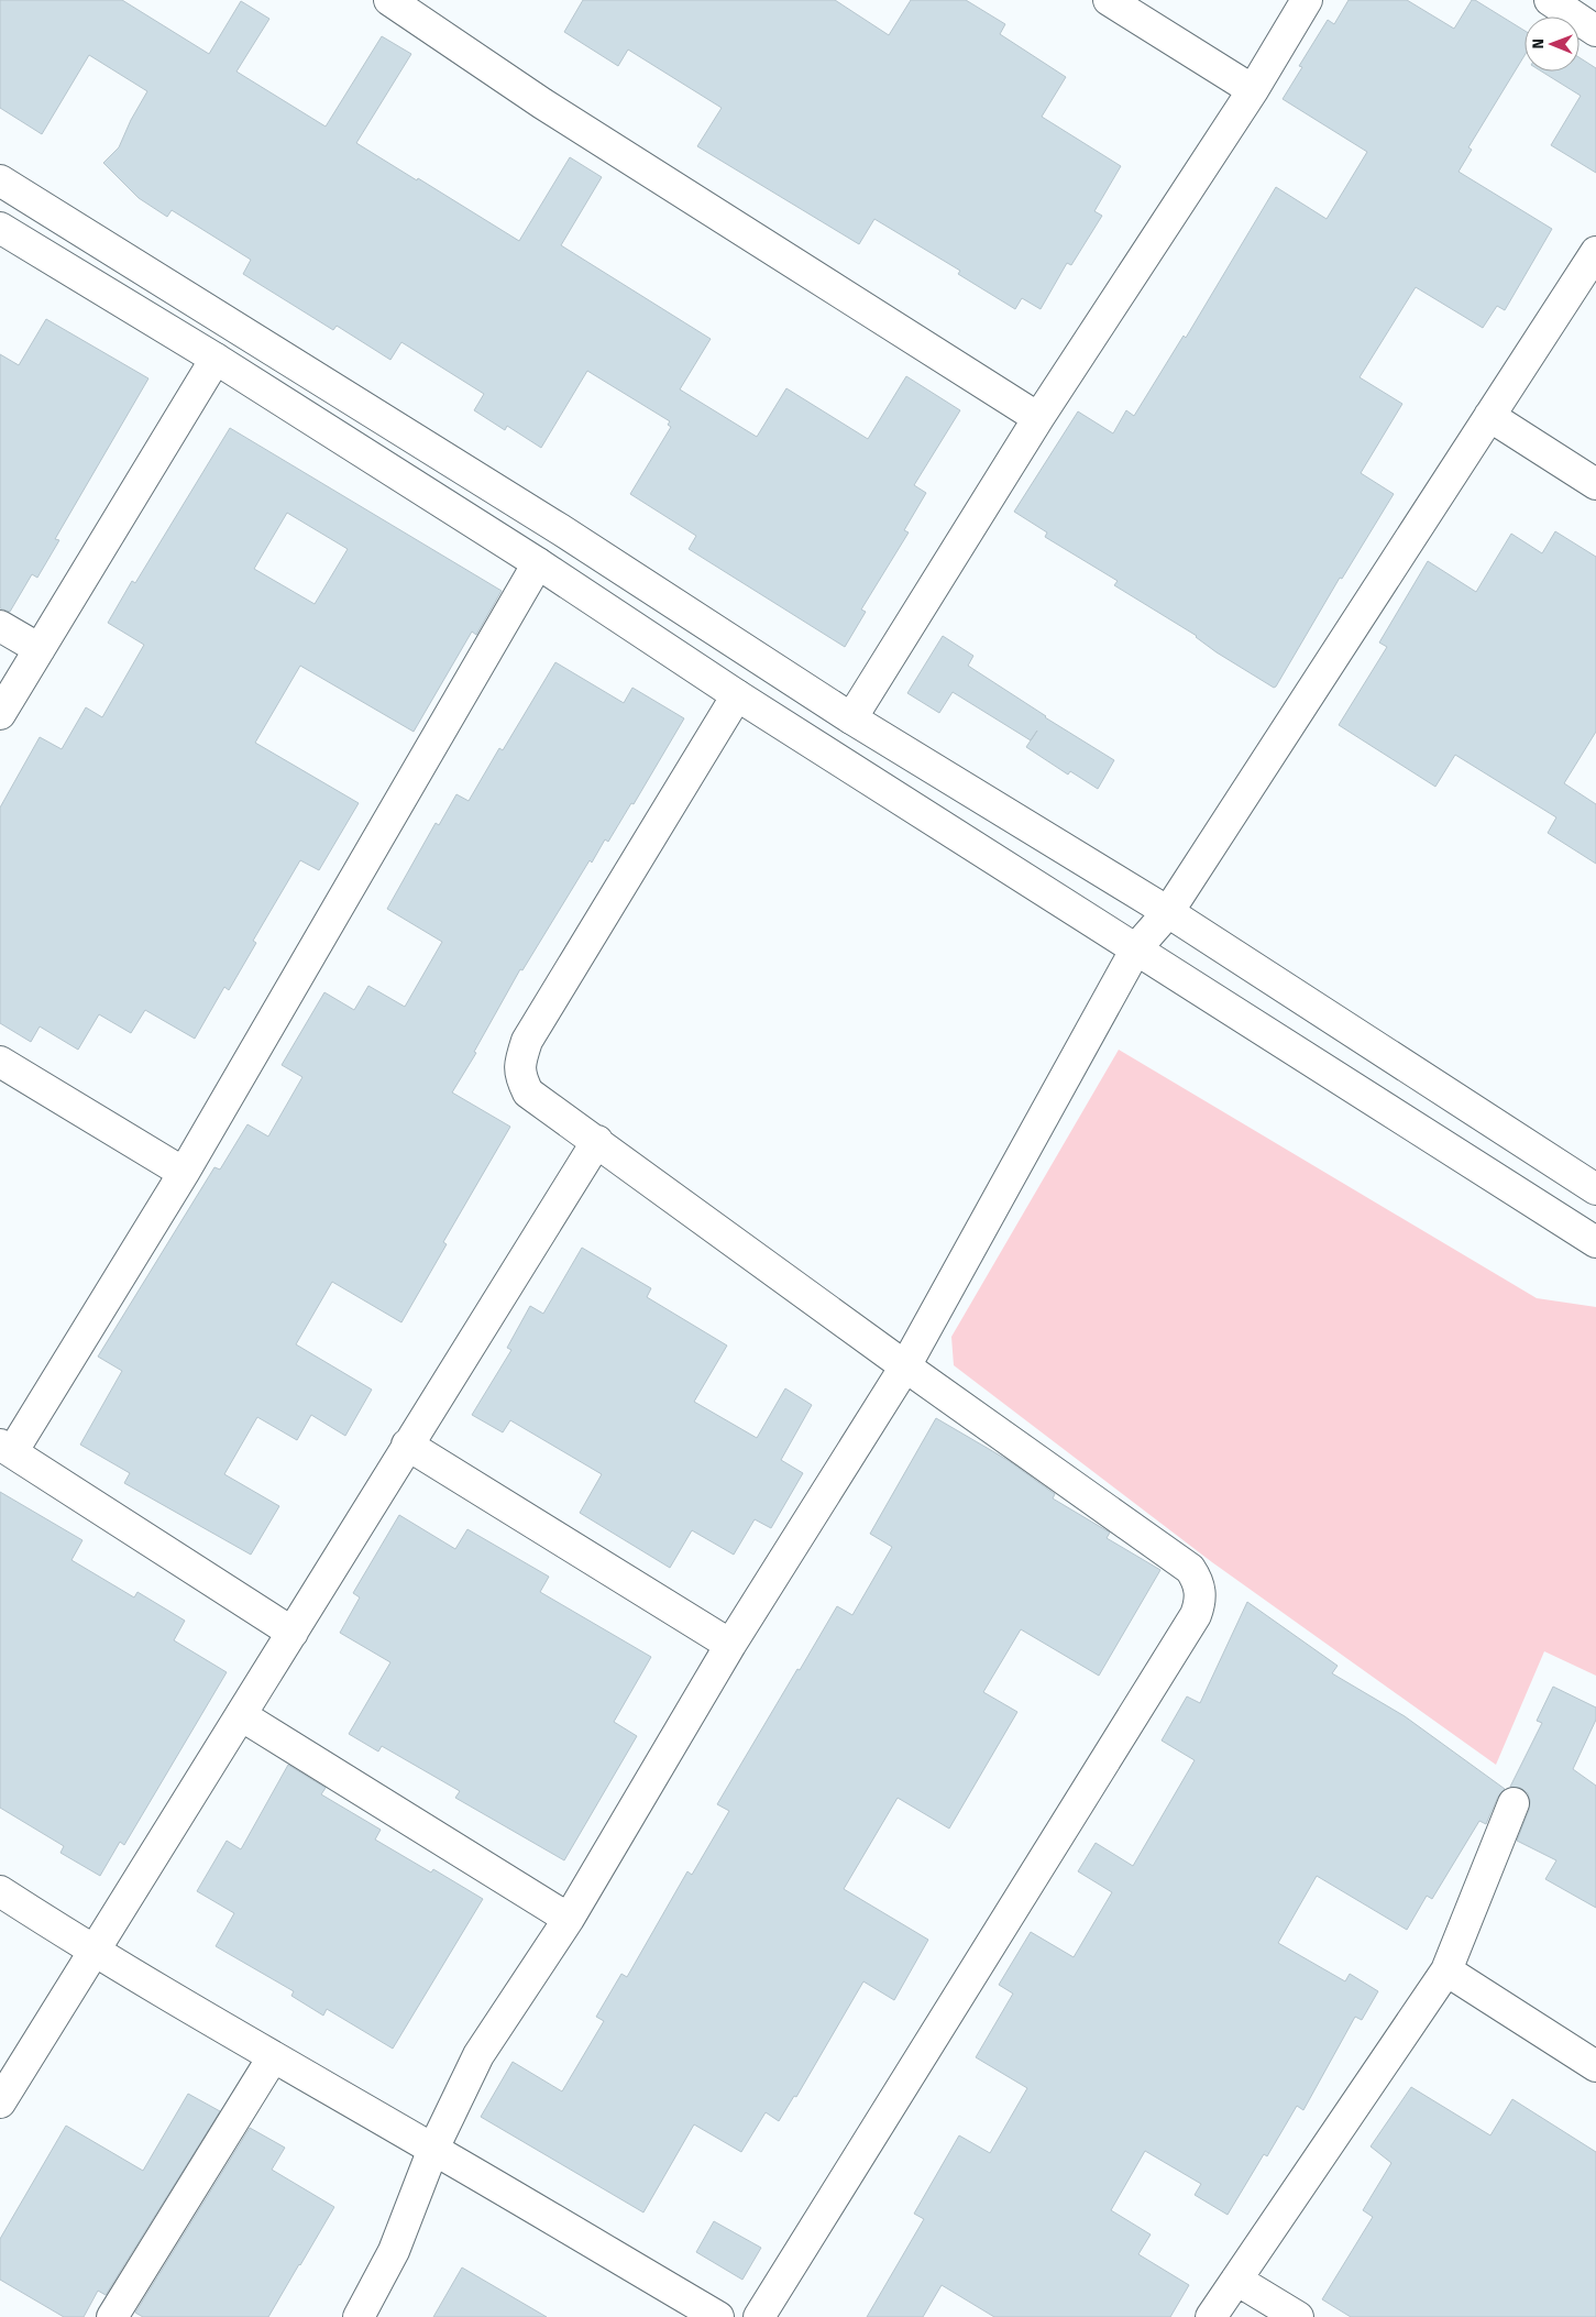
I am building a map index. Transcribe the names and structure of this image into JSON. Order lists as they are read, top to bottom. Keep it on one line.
{"north":"left"}
